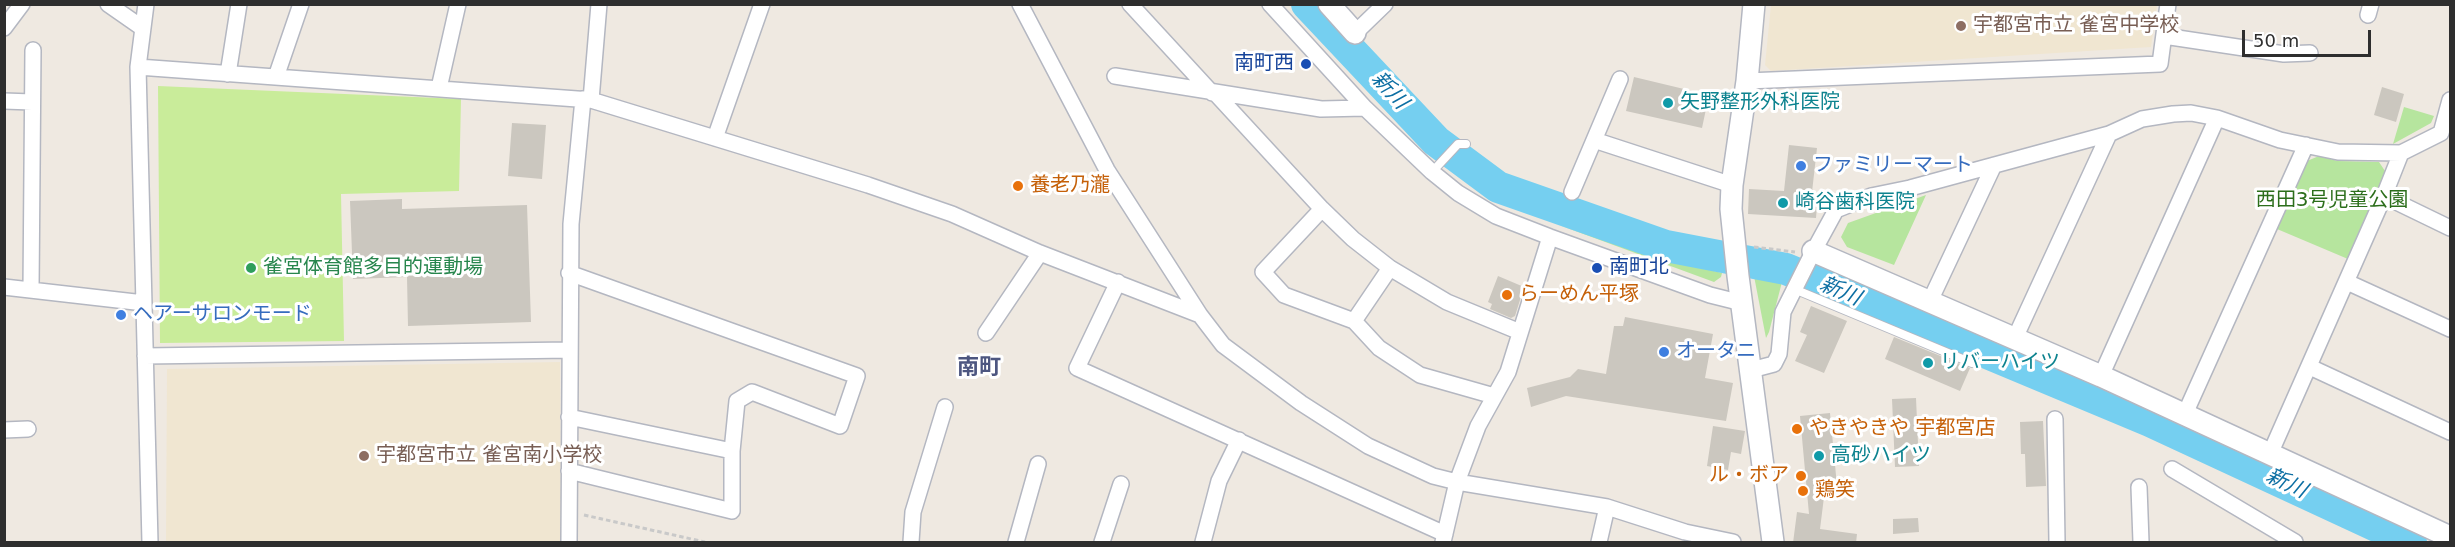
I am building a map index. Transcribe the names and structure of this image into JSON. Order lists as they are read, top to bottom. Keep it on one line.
{"districts":["南町"],"water":["新川"],"parks":["西田3号児童公園"],"places":["宇都宮市立 雀宮中学校","南町西","矢野整形外科医院","ファミリーマート","養老乃瀧","崎谷歯科医院","雀宮体育館多目的運動場","南町北","らーめん平塚","ヘアーサロンモード","オータニ","リバーハイツ","やきやきや 宇都宮店","宇都宮市立 雀宮南小学校","高砂ハイツ","ル・ボア","鶏笑"],"scale_bar":"50 m"}
